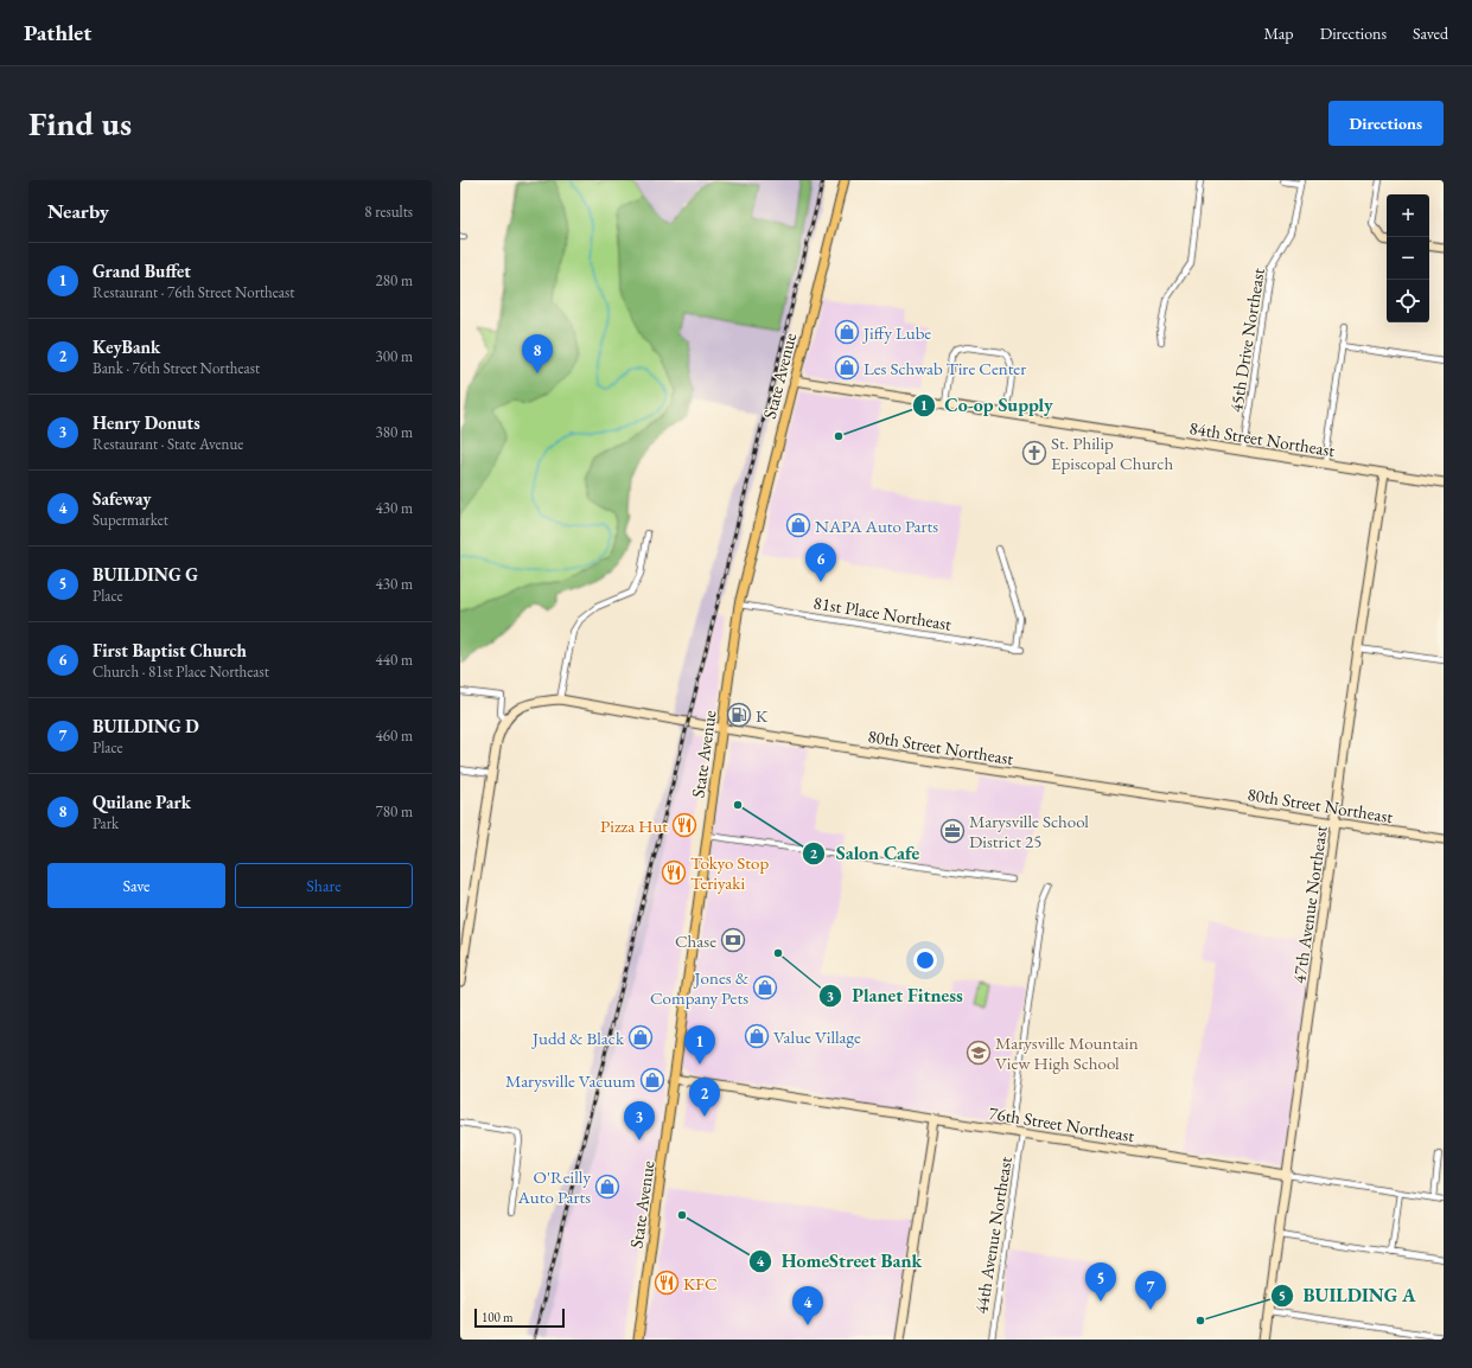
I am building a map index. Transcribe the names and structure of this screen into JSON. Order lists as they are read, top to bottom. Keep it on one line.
{"streets":{"main road":["State Avenue"],"street":["45th Drive Northeast","84th Street Northeast","81st Place Northeast","80th Street Northeast","47th Avenue Northeast","76th Street Northeast","44th Avenue Northeast"]},"crossings":[["45th Drive Northeast","84th Street Northeast"],["State Avenue","84th Street Northeast"],["State Avenue","81st Place Northeast"],["State Avenue","80th Street Northeast"],["State Avenue","76th Street Northeast"],["84th Street Northeast","47th Avenue Northeast"],["80th Street Northeast","47th Avenue Northeast"],["47th Avenue Northeast","76th Street Northeast"],["76th Street Northeast","44th Avenue Northeast"]],"places":{"shop":["Jiffy Lube","Les Schwab Tire Center","NAPA Auto Parts","Jones & Company Pets","Value Village","Judd & Black","Marysville Vacuum","O'Reilly Auto Parts"],"other":["Co-op Supply","Salon Cafe","Planet Fitness","HomeStreet Bank","BUILDING A"],"church":["St. Philip Episcopal Church"],"fuel station":["K"],"restaurant":["Pizza Hut","Tokyo Stop Teriyaki","KFC"],"office":["Marysville School District 25"],"bank":["Chase"],"school or university":["Marysville Mountain View High School"]},"scale_bar":"100 m","page":{"header":"Pathlet","nav":["Map","Directions","Saved"],"buttons":["Directions",["Save","Share"]],"title":"Find us","heading":["Nearby","8 results"],"map_buttons":["+","−"],"list":[{"mark":"1","name":"Grand Buffet","note":"Restaurant · 76th Street Northeast","value":"280 m"},{"mark":"2","name":"KeyBank","note":"Bank · 76th Street Northeast","value":"300 m"},{"mark":"3","name":"Henry Donuts","note":"Restaurant · State Avenue","value":"380 m"},{"mark":"4","name":"Safeway","note":"Supermarket","value":"430 m"},{"mark":"5","name":"BUILDING G","note":"Place","value":"430 m"},{"mark":"6","name":"First Baptist Church","note":"Church · 81st Place Northeast","value":"440 m"},{"mark":"7","name":"BUILDING D","note":"Place","value":"460 m"},{"mark":"8","name":"Quilane Park","note":"Park","value":"780 m"}],"pins":["8","6","1","2","3","5","7","4"],"scale":"100 m"}}
